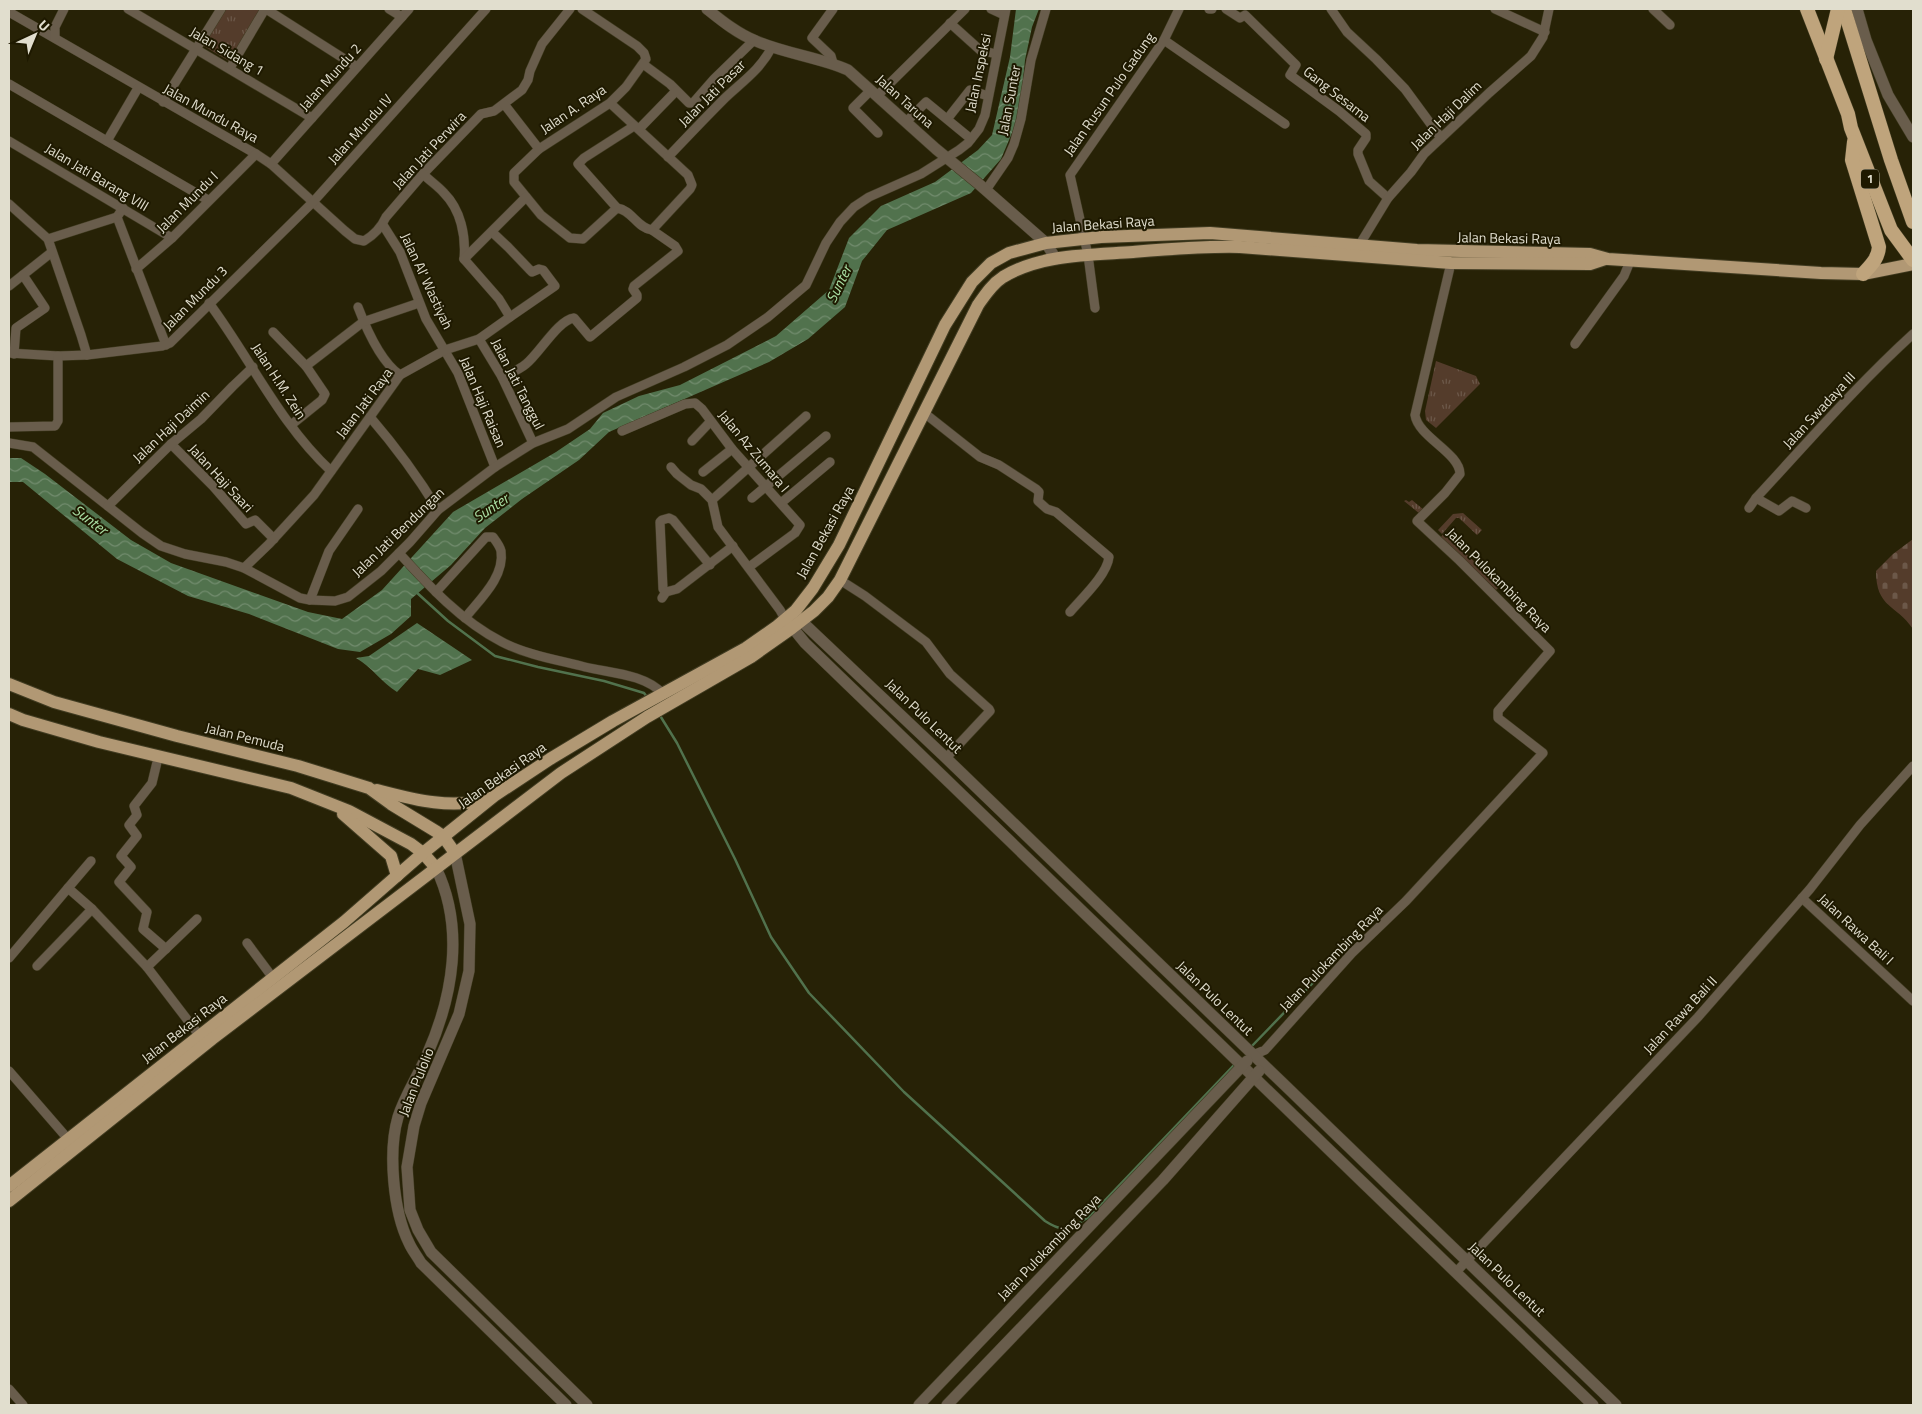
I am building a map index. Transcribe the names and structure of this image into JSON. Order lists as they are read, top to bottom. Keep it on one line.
{"streets":{"highway":["1"],"main road":["Jalan Bekasi Raya","Jalan Pemuda"],"street":["Jalan Sidang 1","Jalan Inspeksi","Jalan Mundu 2","Jalan Jati Pasar","Jalan Rusun Pulo Gadung","Gang Sesama","Jalan Sunter","Jalan Taruna","Jalan A. Raya","Jalan Mundu Raya","Jalan Haji Dalim","Jalan Mundu IV","Jalan Jati Perwira","Jalan Jati Barang VIII","Jalan Mundu I","Jalan Al' Wastiyah","Jalan Mundu 3","Jalan H.M. Zein","Jalan Jati Tanggul","Jalan Haji Raisan","Jalan Jati Raya","Jalan Swadaya III","Jalan Haji Daimin","Jalan Az Zumara I","Jalan Haji Saari","Jalan Jati Bendungan","Jalan Pulokambing Raya","Jalan Pulo Lentut","Jalan Rawa Bali I","Jalan Rawa Bali II","Jalan Pulolio"]},"crossings":[["Jalan Sidang 1","Jalan Mundu 2"],["Jalan Inspeksi","Jalan Taruna"],["Jalan Inspeksi","Jalan Jati Bendungan"],["Jalan Mundu 2","Jalan Mundu Raya"],["Jalan Jati Pasar","Jalan Taruna"],["Jalan Rusun Pulo Gadung","Jalan Bekasi Raya"],["Gang Sesama","Jalan Haji Dalim"],["Jalan Sunter","Jalan Taruna"],["Jalan Taruna","Jalan Bekasi Raya"],["Jalan Taruna","Jalan Jati Bendungan"],["Jalan Mundu Raya","Jalan Mundu IV"],["Jalan Mundu Raya","Jalan Jati Perwira"],["Jalan Mundu Raya","Jalan Mundu I"],["Jalan Mundu Raya","Jalan Al' Wastiyah"],["Jalan Mundu Raya","Jalan Mundu 3"],["Jalan Haji Dalim","Jalan Bekasi Raya"],["Jalan Mundu IV","Jalan Mundu 3"],["Jalan Jati Perwira","Jalan Al' Wastiyah"],["Jalan Jati Barang VIII","Jalan Mundu I"],["1","Jalan Bekasi Raya"],["Jalan Bekasi Raya","Jalan Pulokambing Raya"],["Jalan Bekasi Raya","Jalan Pulo Lentut"],["Jalan Bekasi Raya","Jalan Pemuda"],["Jalan Bekasi Raya","Jalan Pulolio"],["Jalan Al' Wastiyah","Jalan Haji Raisan"],["Jalan Al' Wastiyah","Jalan Jati Raya"],["Jalan Mundu 3","Jalan H.M. Zein"],["Jalan H.M. Zein","Jalan Jati Raya"],["Jalan H.M. Zein","Jalan Haji Daimin"],["Jalan Jati Tanggul","Jalan Jati Raya"],["Jalan Jati Tanggul","Jalan Jati Bendungan"],["Jalan Haji Raisan","Jalan Jati Raya"],["Jalan Haji Raisan","Jalan Jati Bendungan"],["Jalan Jati Raya","Jalan Haji Saari"],["Jalan Jati Raya","Jalan Jati Bendungan"],["Jalan Haji Daimin","Jalan Haji Saari"],["Jalan Haji Daimin","Jalan Jati Bendungan"],["Jalan Pulokambing Raya","Jalan Pulo Lentut"],["Jalan Pulo Lentut","Jalan Rawa Bali II"],["Jalan Pemuda","Jalan Pulolio"],["Jalan Rawa Bali I","Jalan Rawa Bali II"]],"water":["Sunter"],"north":"top right"}
